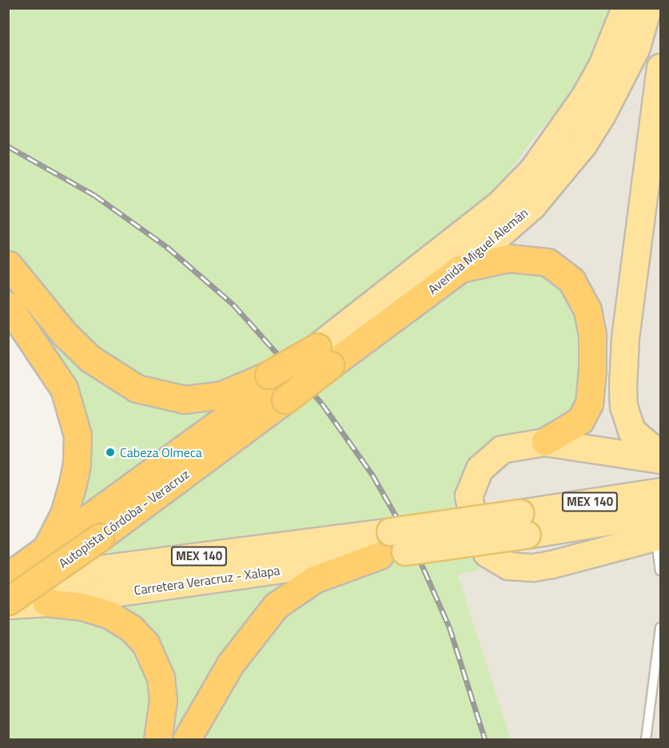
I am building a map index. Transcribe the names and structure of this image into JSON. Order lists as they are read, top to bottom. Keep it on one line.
{"streets":{"highway":["Avenida Miguel Alemán","Autopista Córdoba - Veracruz"],"main road":["MEX 140","Carretera Veracruz - Xalapa"]},"crossings":[["Avenida Miguel Alemán","Autopista Córdoba - Veracruz"],["MEX 140","Carretera Veracruz - Xalapa"],["Autopista Córdoba - Veracruz","Carretera Veracruz - Xalapa"]],"places":["Cabeza Olmeca"]}
